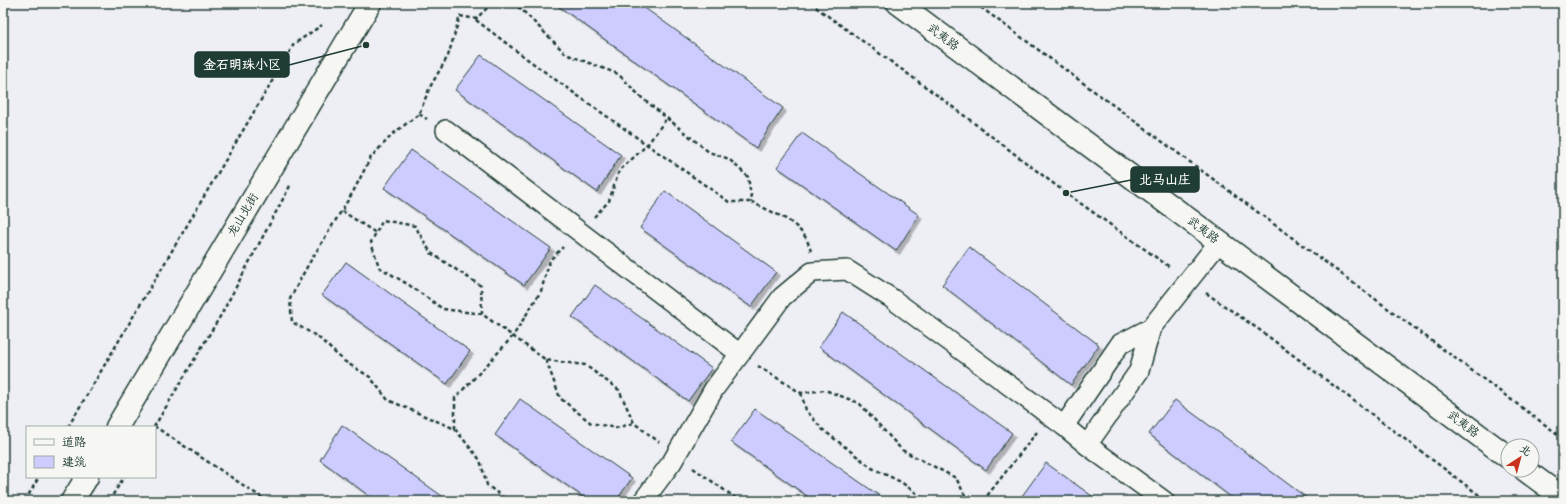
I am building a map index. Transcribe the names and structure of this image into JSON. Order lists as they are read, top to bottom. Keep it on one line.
{"streets":{"main road":["武夷路","龙山北街"]},"places":["金石明珠小区","北马山庄"],"legend":["道路","建筑"],"north":"top right"}
